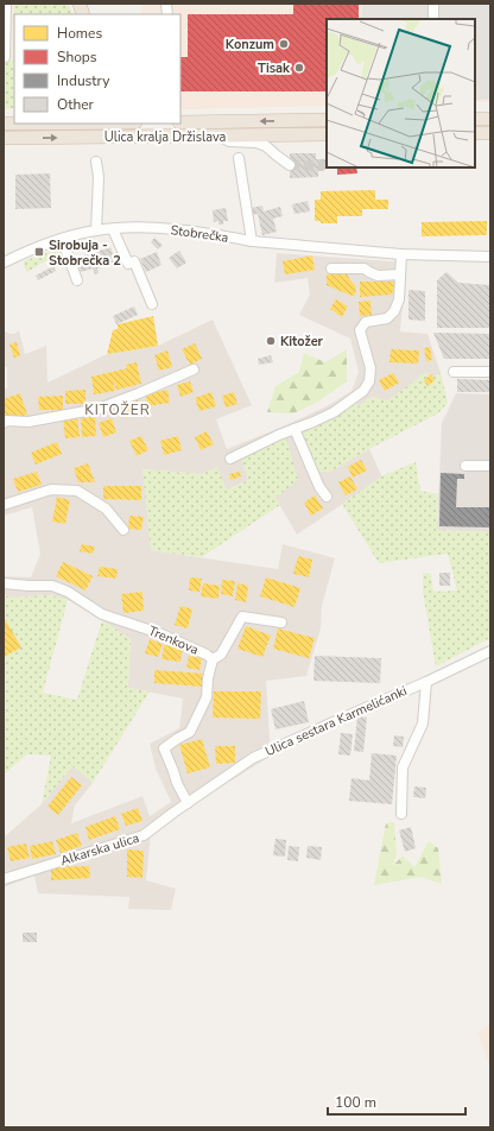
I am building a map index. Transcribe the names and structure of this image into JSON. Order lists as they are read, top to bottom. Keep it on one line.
{"streets":{"highway":["Ulica kralja Držislava"],"street":["Stobrečka","Trenkova","Ulica sestara Karmelićanki","Alkarska ulica"]},"crossings":[["Trenkova","Ulica sestara Karmelićanki"],["Trenkova","Alkarska ulica"],["Ulica sestara Karmelićanki","Alkarska ulica"]],"districts":["KITOŽER"],"places":{"other":["Konzum","Tisak","Kitožer"],"transit":["Sirobuja - Stobrečka 2"]},"legend":["Homes","Shops","Industry","Other"],"scale_bar":"100 m"}
